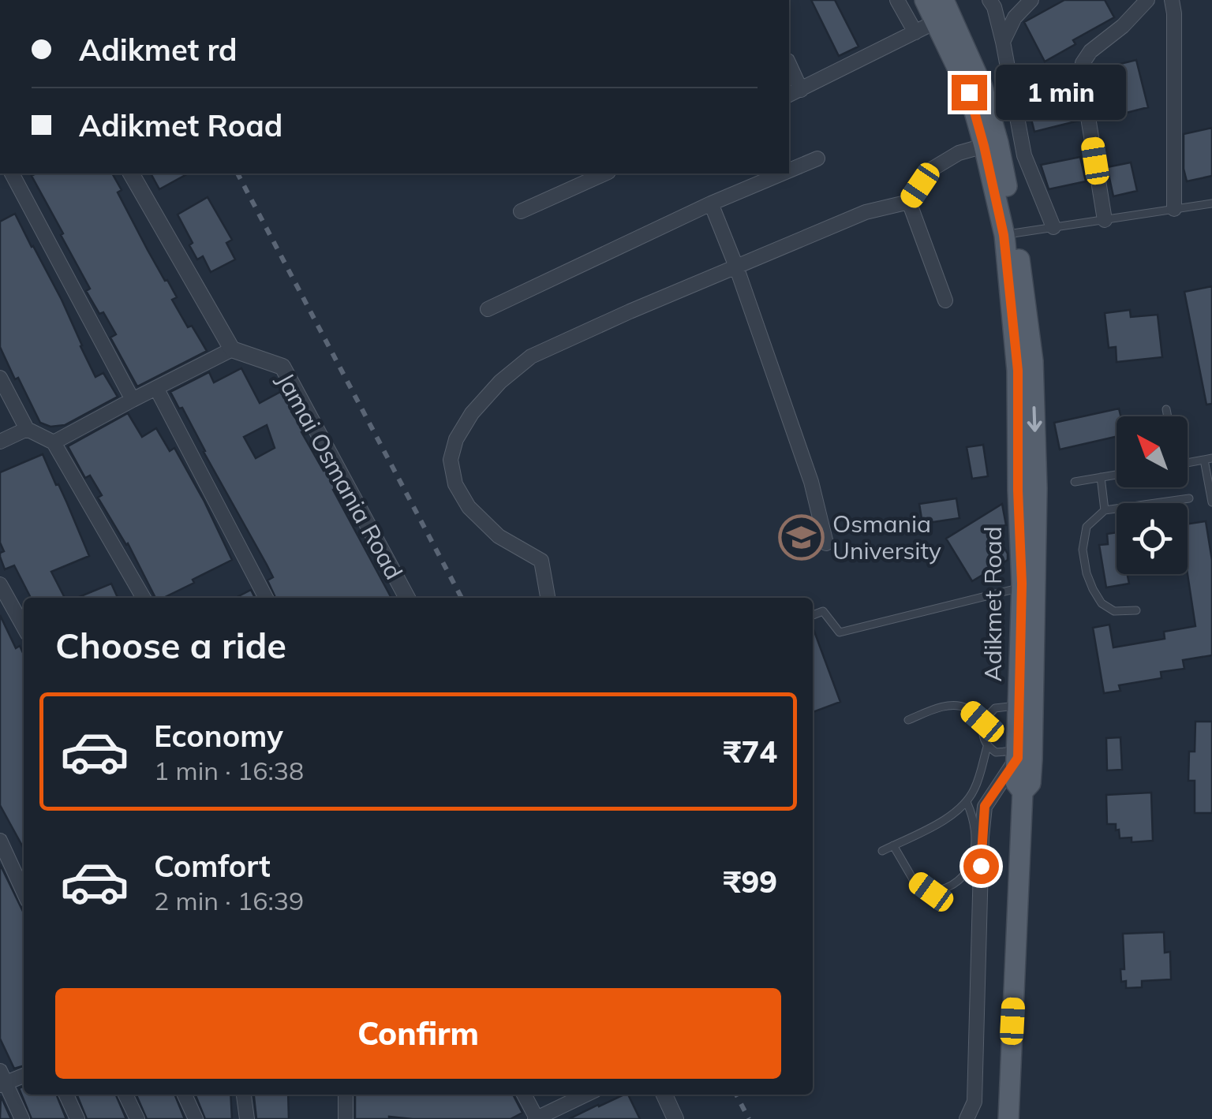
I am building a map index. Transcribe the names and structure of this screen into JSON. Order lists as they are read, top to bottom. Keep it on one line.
{"streets":{"main road":["Adikmet Road"],"street":["Jamai Osmania Road"]},"places":{"school or university":["Osmania University"]},"north":"top left","page":{"banner":["Adikmet rd","Adikmet Road"],"bubble":"1 min","heading":"Choose a ride","list":[{"name":"Economy","note":"1 min · 16:38","value":"₹74"},{"name":"Comfort","note":"2 min · 16:39","value":"₹99"}],"buttons":"Confirm"}}
